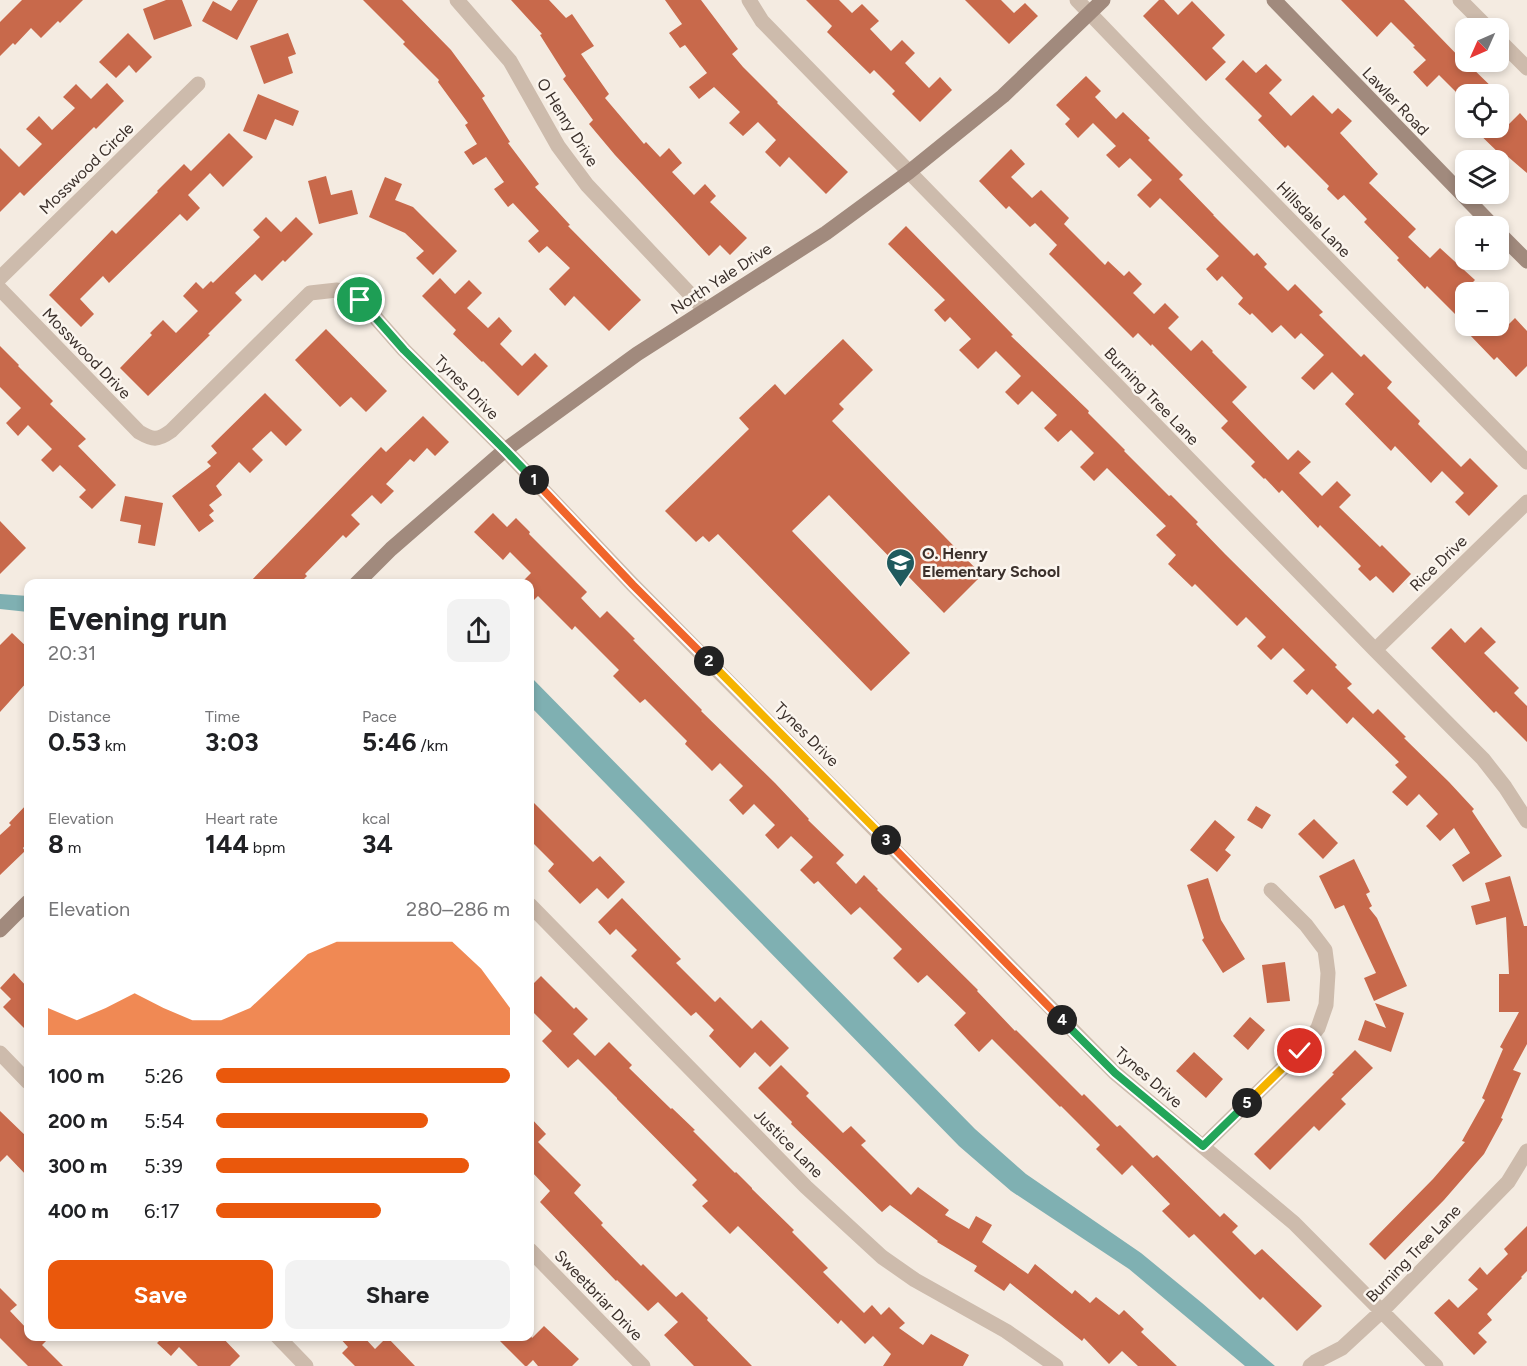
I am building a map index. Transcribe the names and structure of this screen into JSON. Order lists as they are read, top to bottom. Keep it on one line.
{"streets":{"street":["Lawler Road","O Henry Drive","Mosswood Circle","Hillsdale Lane","North Yale Drive","Mosswood Drive","Tynes Drive","Burning Tree Lane","Rice Drive","Justice Lane","Sweetbriar Drive"]},"crossings":[["O Henry Drive","North Yale Drive"],["Hillsdale Lane","North Yale Drive"],["North Yale Drive","Tynes Drive"],["North Yale Drive","Burning Tree Lane"],["Mosswood Drive","Tynes Drive"],["Tynes Drive","Burning Tree Lane"],["Burning Tree Lane","Rice Drive"]],"places":{"school or university":["O. Henry Elementary School"]},"north":"bottom left","page":{"map_buttons":["+","−"],"pins":["1","2","3","4","5"],"heading":["Evening run","20:31"],"stats":[["Distance","0.53 km"],["Time","3:03"],["Pace","5:46 /km"],["Elevation","8 m"],["Heart rate","144 bpm"],["kcal","34"]],"chart":["Elevation","280–286 m"],"list":[{"name":"100 m","note":"5:26"},{"name":"200 m","note":"5:54"},{"name":"300 m","note":"5:39"},{"name":"400 m","note":"6:17"}],"buttons":["Save","Share"]}}
